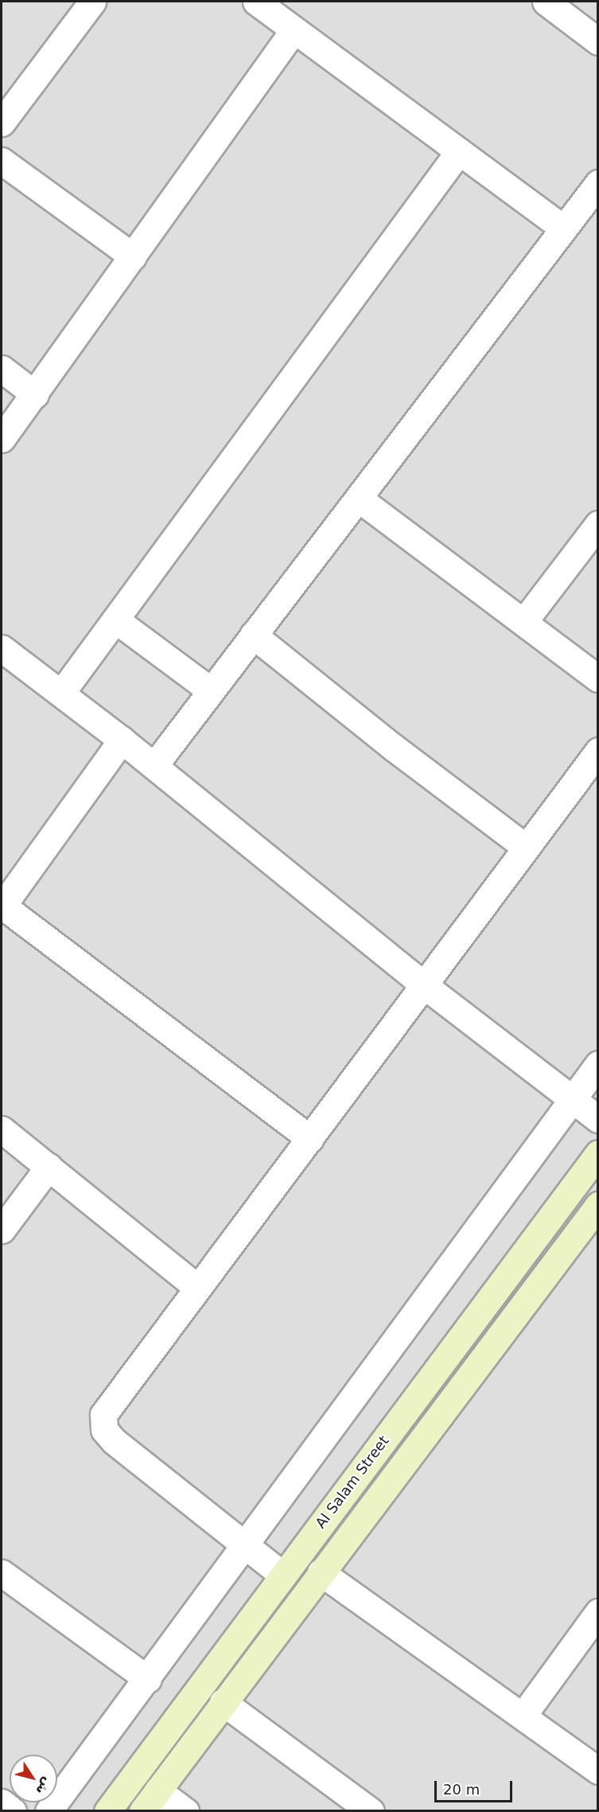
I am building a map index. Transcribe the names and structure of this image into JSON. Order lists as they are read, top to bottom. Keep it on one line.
{"streets":{"main road":["Al Salam Street"]},"scale_bar":"20 m","north":"bottom right"}
